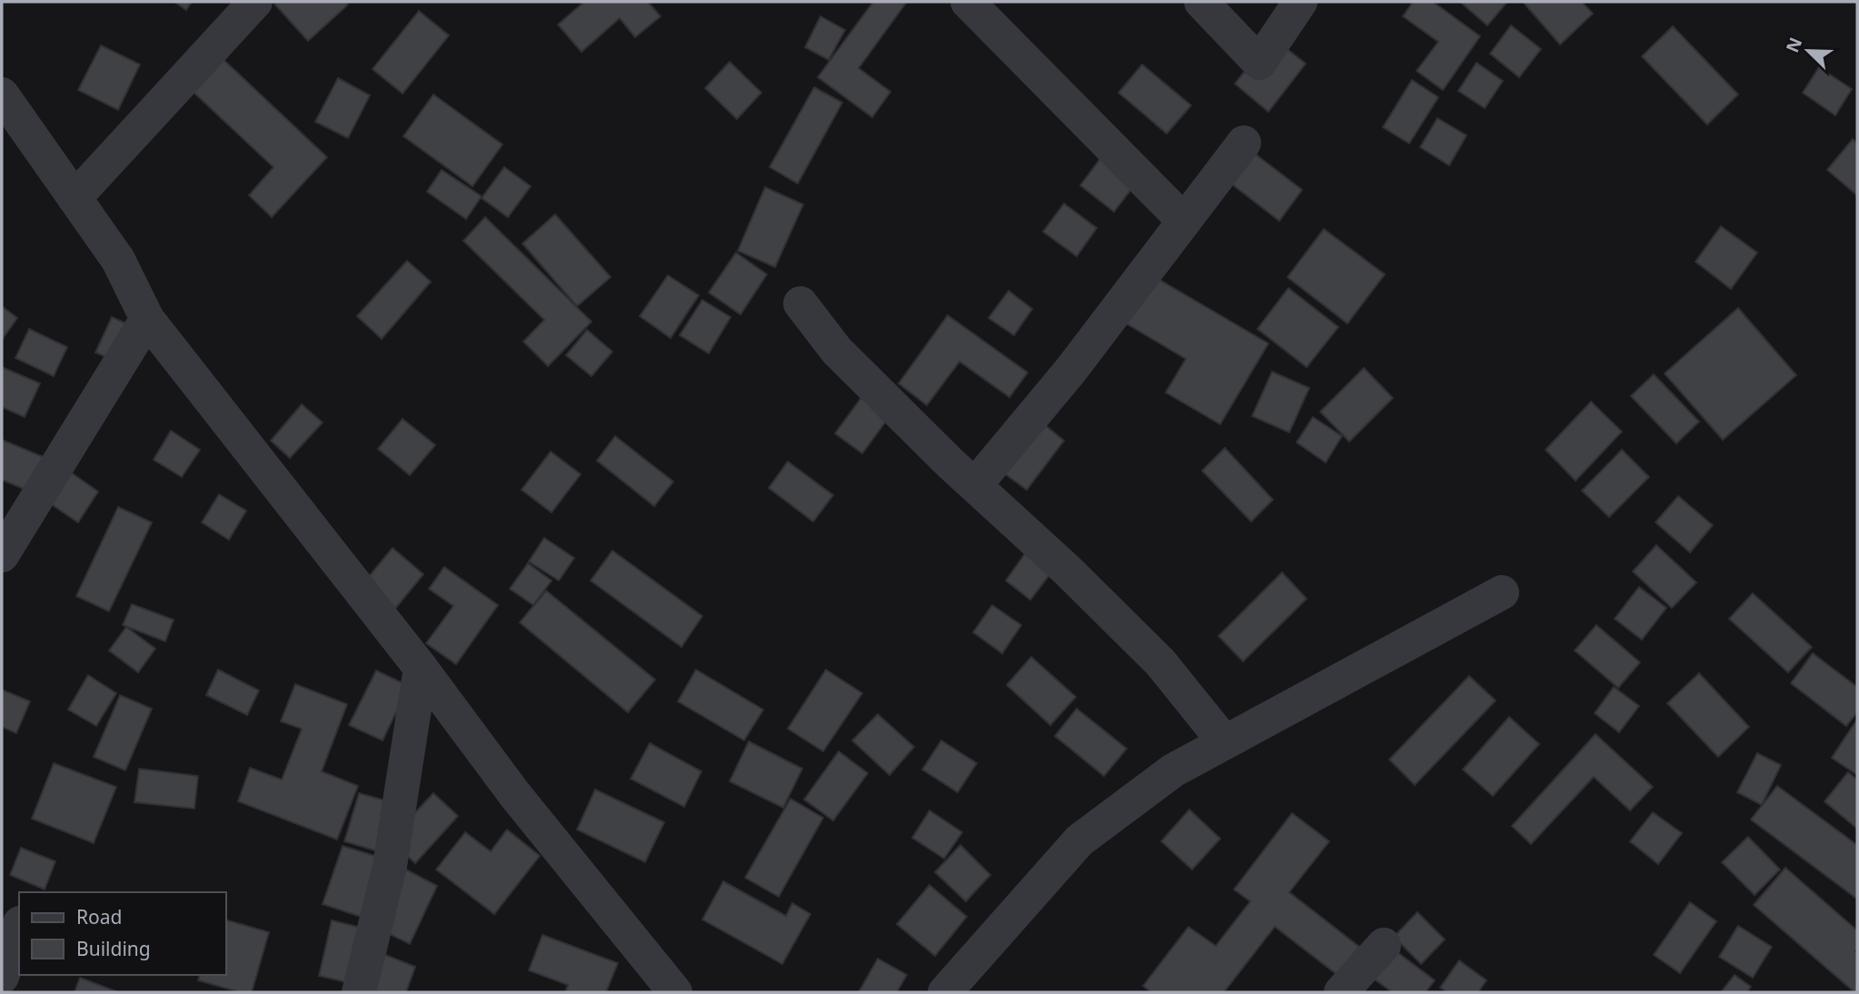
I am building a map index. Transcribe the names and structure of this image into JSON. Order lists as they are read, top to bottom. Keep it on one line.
{"legend":["Road","Building"],"north":"top left"}
